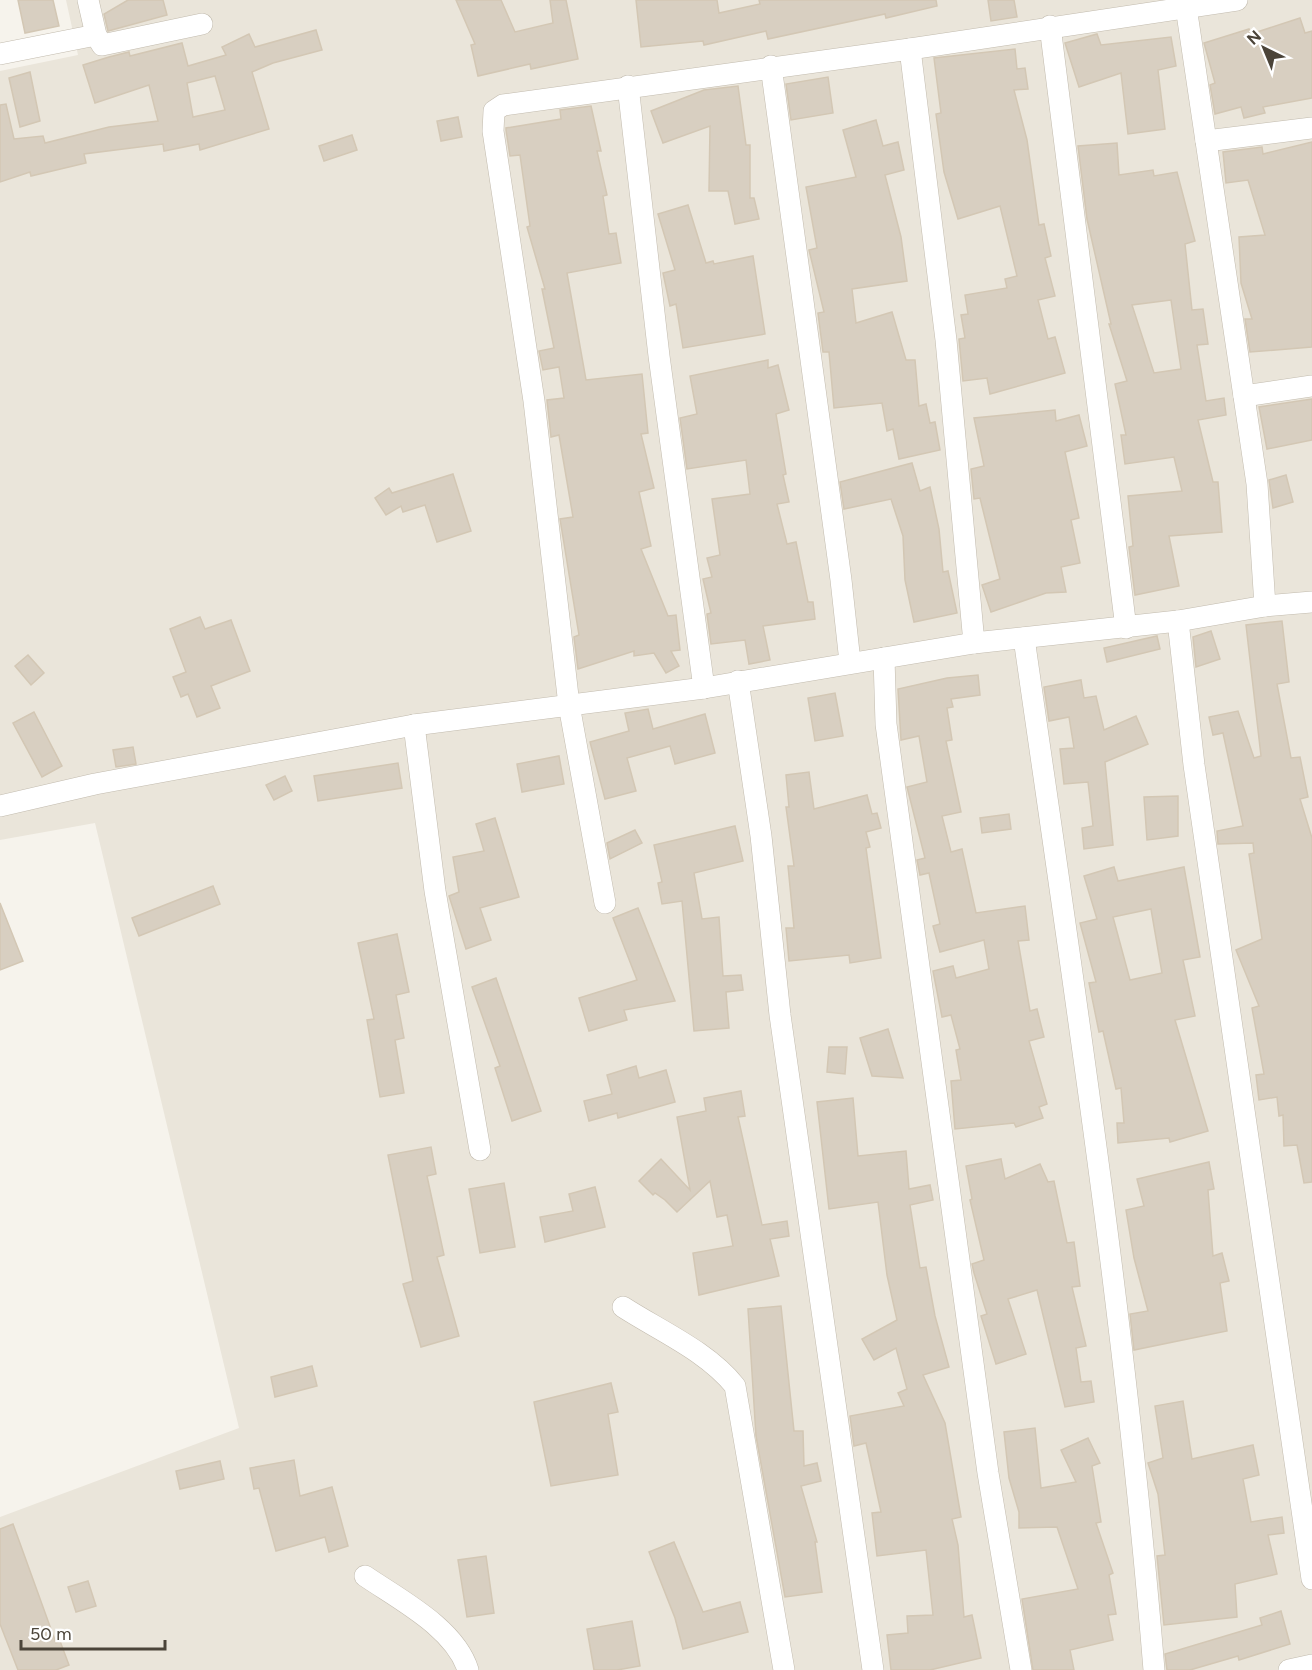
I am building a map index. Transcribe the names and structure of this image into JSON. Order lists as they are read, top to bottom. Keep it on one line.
{"scale_bar":"50 m","north":"top left"}
